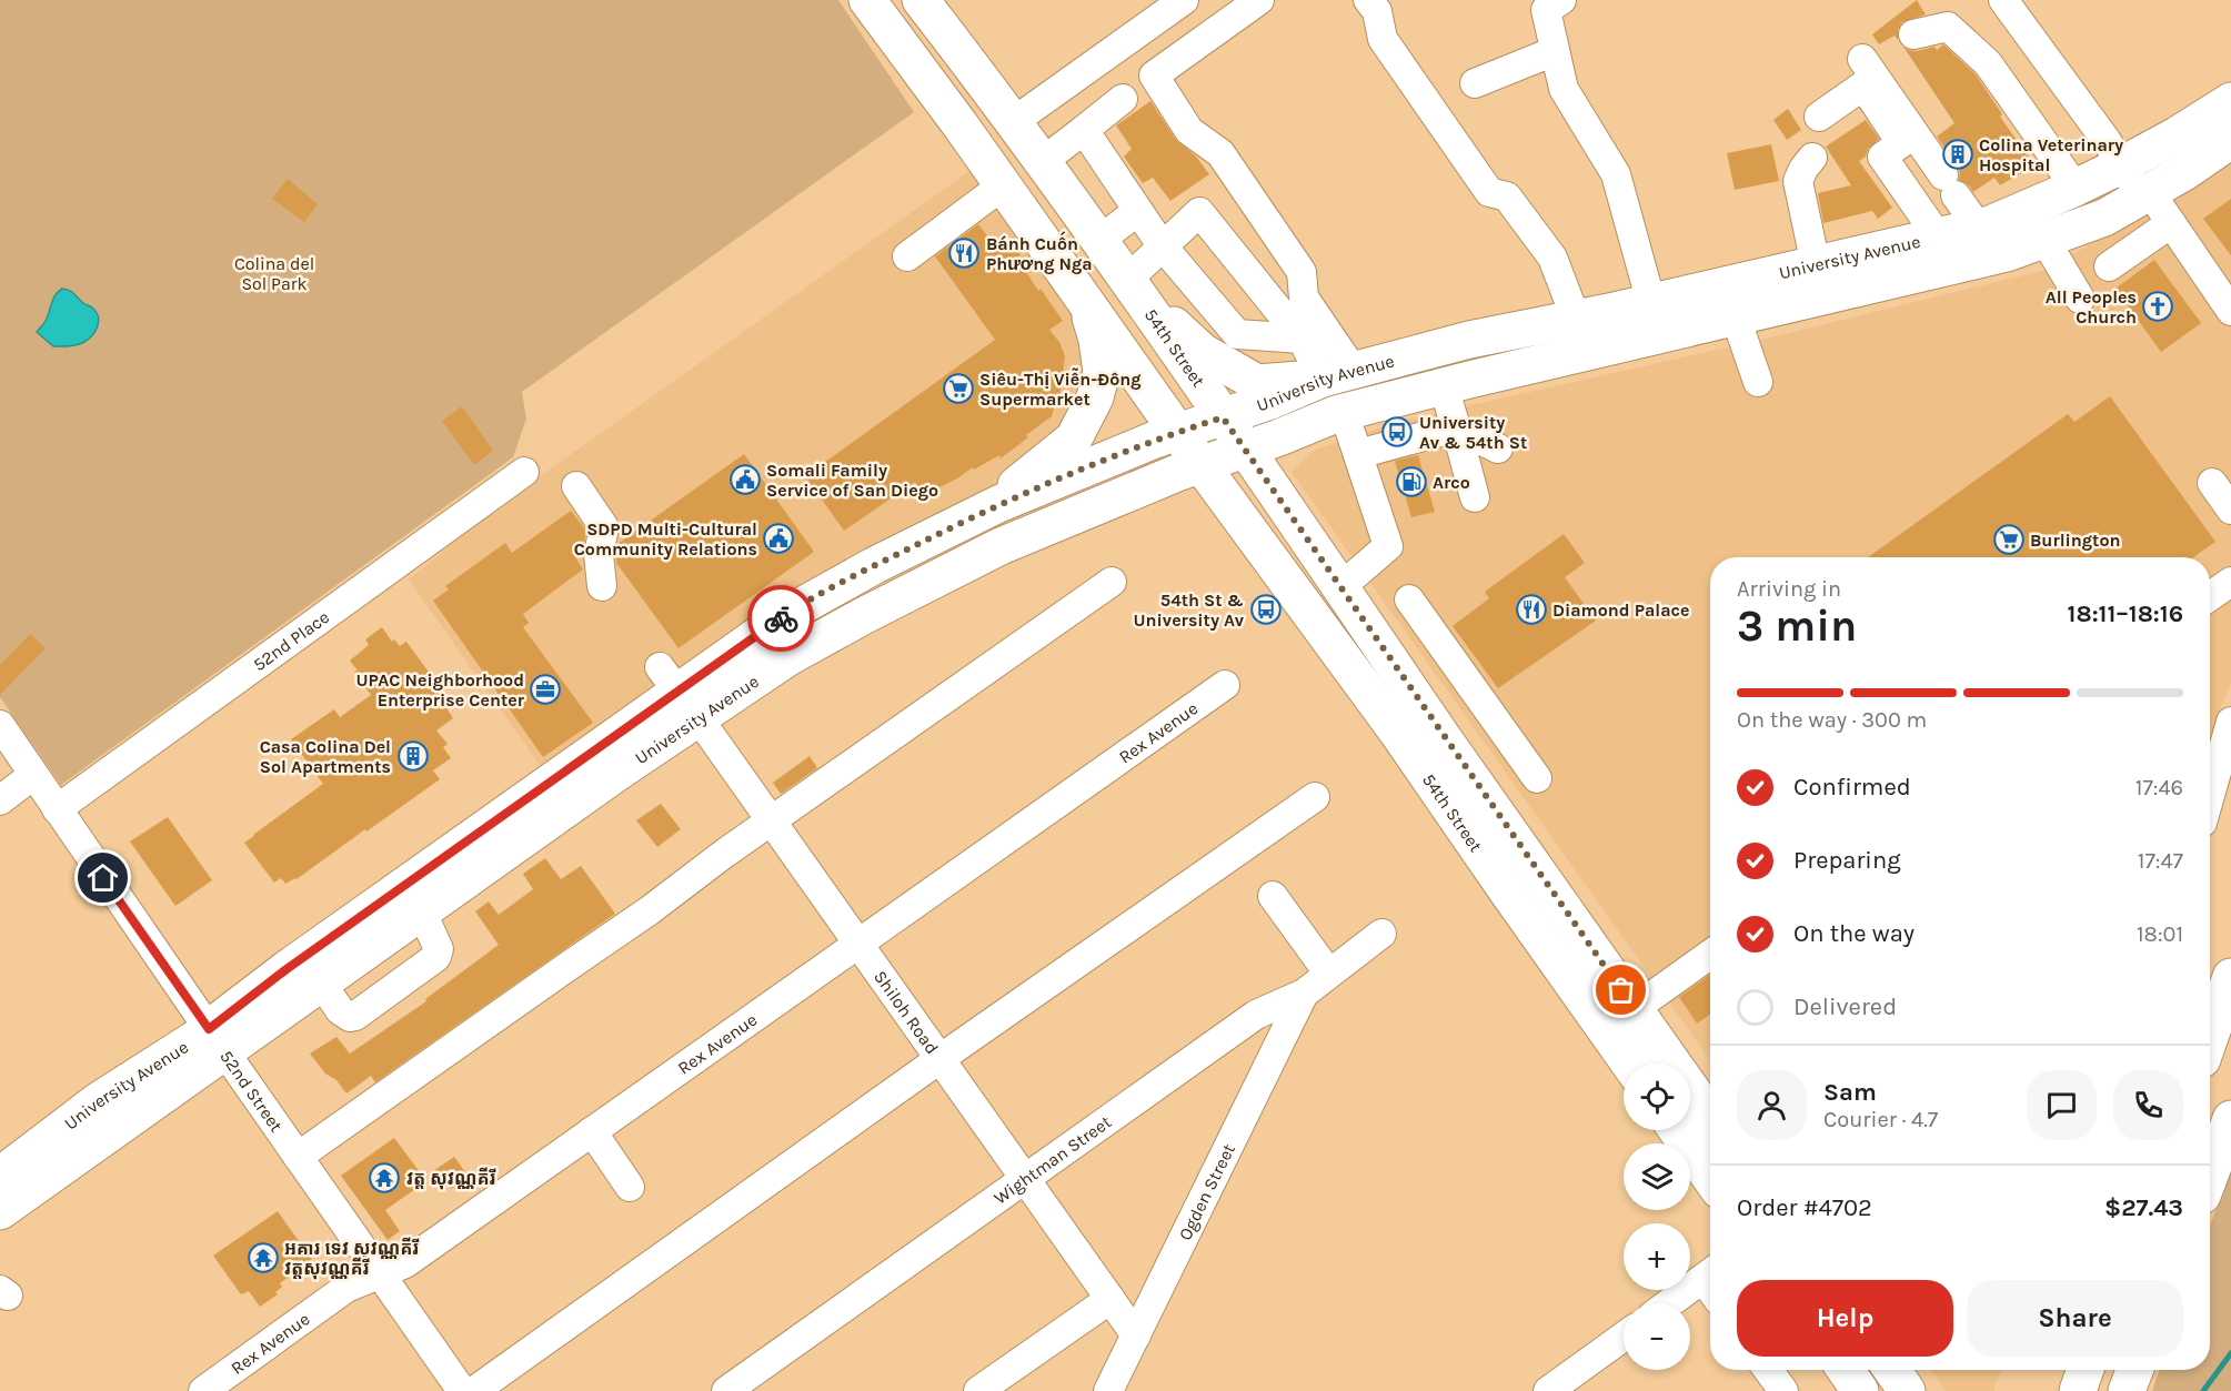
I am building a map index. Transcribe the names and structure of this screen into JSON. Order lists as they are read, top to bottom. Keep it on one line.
{"streets":{"main road":["University Avenue","54th Street"],"street":["52nd Place","Rex Avenue","Shiloh Road","52nd Street","Wightman Street","Ogden Street"]},"crossings":[["University Avenue","54th Street"],["University Avenue","Shiloh Road"],["University Avenue","52nd Street"],["52nd Place","52nd Street"],["Rex Avenue","Shiloh Road"],["Rex Avenue","52nd Street"],["Shiloh Road","Wightman Street"],["Shiloh Road","Ogden Street"],["Wightman Street","Ogden Street"]],"parks":["Colina del Sol Park"],"places":{"building":["Colina Veterinary Hospital","Casa Colina Del Sol Apartments"],"restaurant":["Bánh Cuốn Phương Nga","Diamond Palace"],"church":["All Peoples Church"],"supermarket":["Siêu-Thị Viễn-Đông Supermarket","Burlington"],"bus stop":["University Av & 54th St","54th St & University Av"],"public building":["Somali Family Service of San Diego","SDPD Multi-Cultural Community Relations"],"fuel station":["Arco"],"office":["UPAC Neighborhood Enterprise Center"],"temple":["វត្ត សុវណ្ណគីរី","អគារ ទេវ សុវណ្ណគីរី វត្តសុវណ្ណគីរី"]},"page":{"heading":["3 min","Arriving in","18:11–18:16"],"panel":["Sam","Courier · 4.7","Order #4702","$27.43"],"bar":"On the way · 300 m","list":[["Confirmed","17:46"],["Preparing","17:47"],["On the way","18:01"],"Delivered"],"map_buttons":["+","−"],"buttons":["Help","Share"]}}
